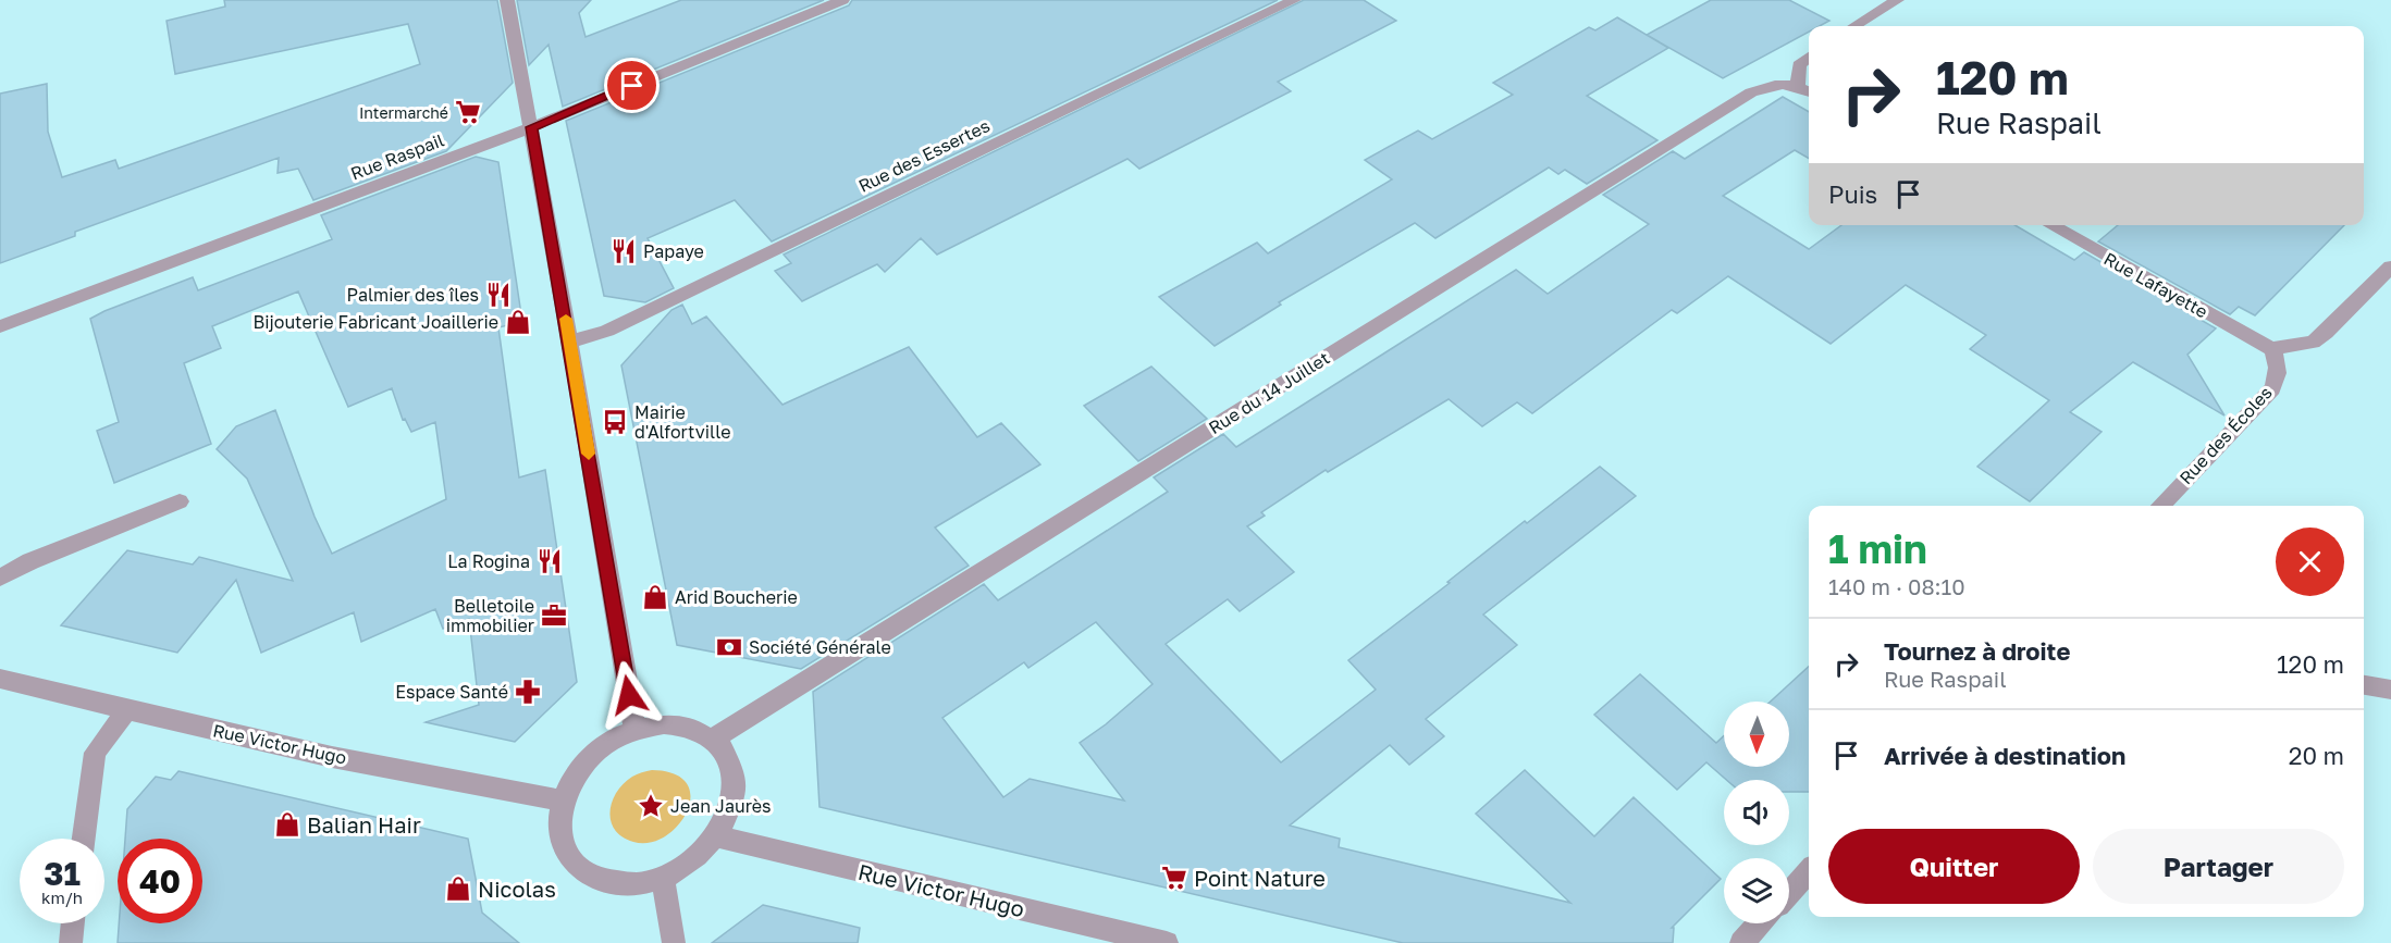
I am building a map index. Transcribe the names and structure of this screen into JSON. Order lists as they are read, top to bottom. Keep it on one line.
{"streets":{"street":["Rue des Essertes","Rue Raspail","Rue Lafayette","Rue du 14 Juillet","Rue des Écoles","Rue Victor Hugo"]},"crossings":[["Rue Lafayette","Rue des Écoles"],["Rue du 14 Juillet","Rue Victor Hugo"]],"places":{"supermarket":["Intermarché","Point Nature"],"restaurant":["Papaye","Palmier des îles","La Rogina"],"shop":["Bijouterie Fabricant Joaillerie","Arid Boucherie","Balian Hair","Nicolas"],"bus stop":["Mairie d'Alfortville"],"office":["Belletoile immobilier"],"bank":["Société Générale"],"pharmacy":["Espace Santé"],"place":["Jean Jaurès"]},"north":"bottom","page":{"turn":["120 m","Rue Raspail"],"then":"Puis","heading":["1 min","140 m · 08:10"],"list":[{"name":"Tournez à droite","note":"Rue Raspail","value":"120 m"},{"name":"Arrivée à destination","value":"20 m"}],"buttons":["Quitter","Partager"],"speed":"31 km/h","limit":"40"}}
